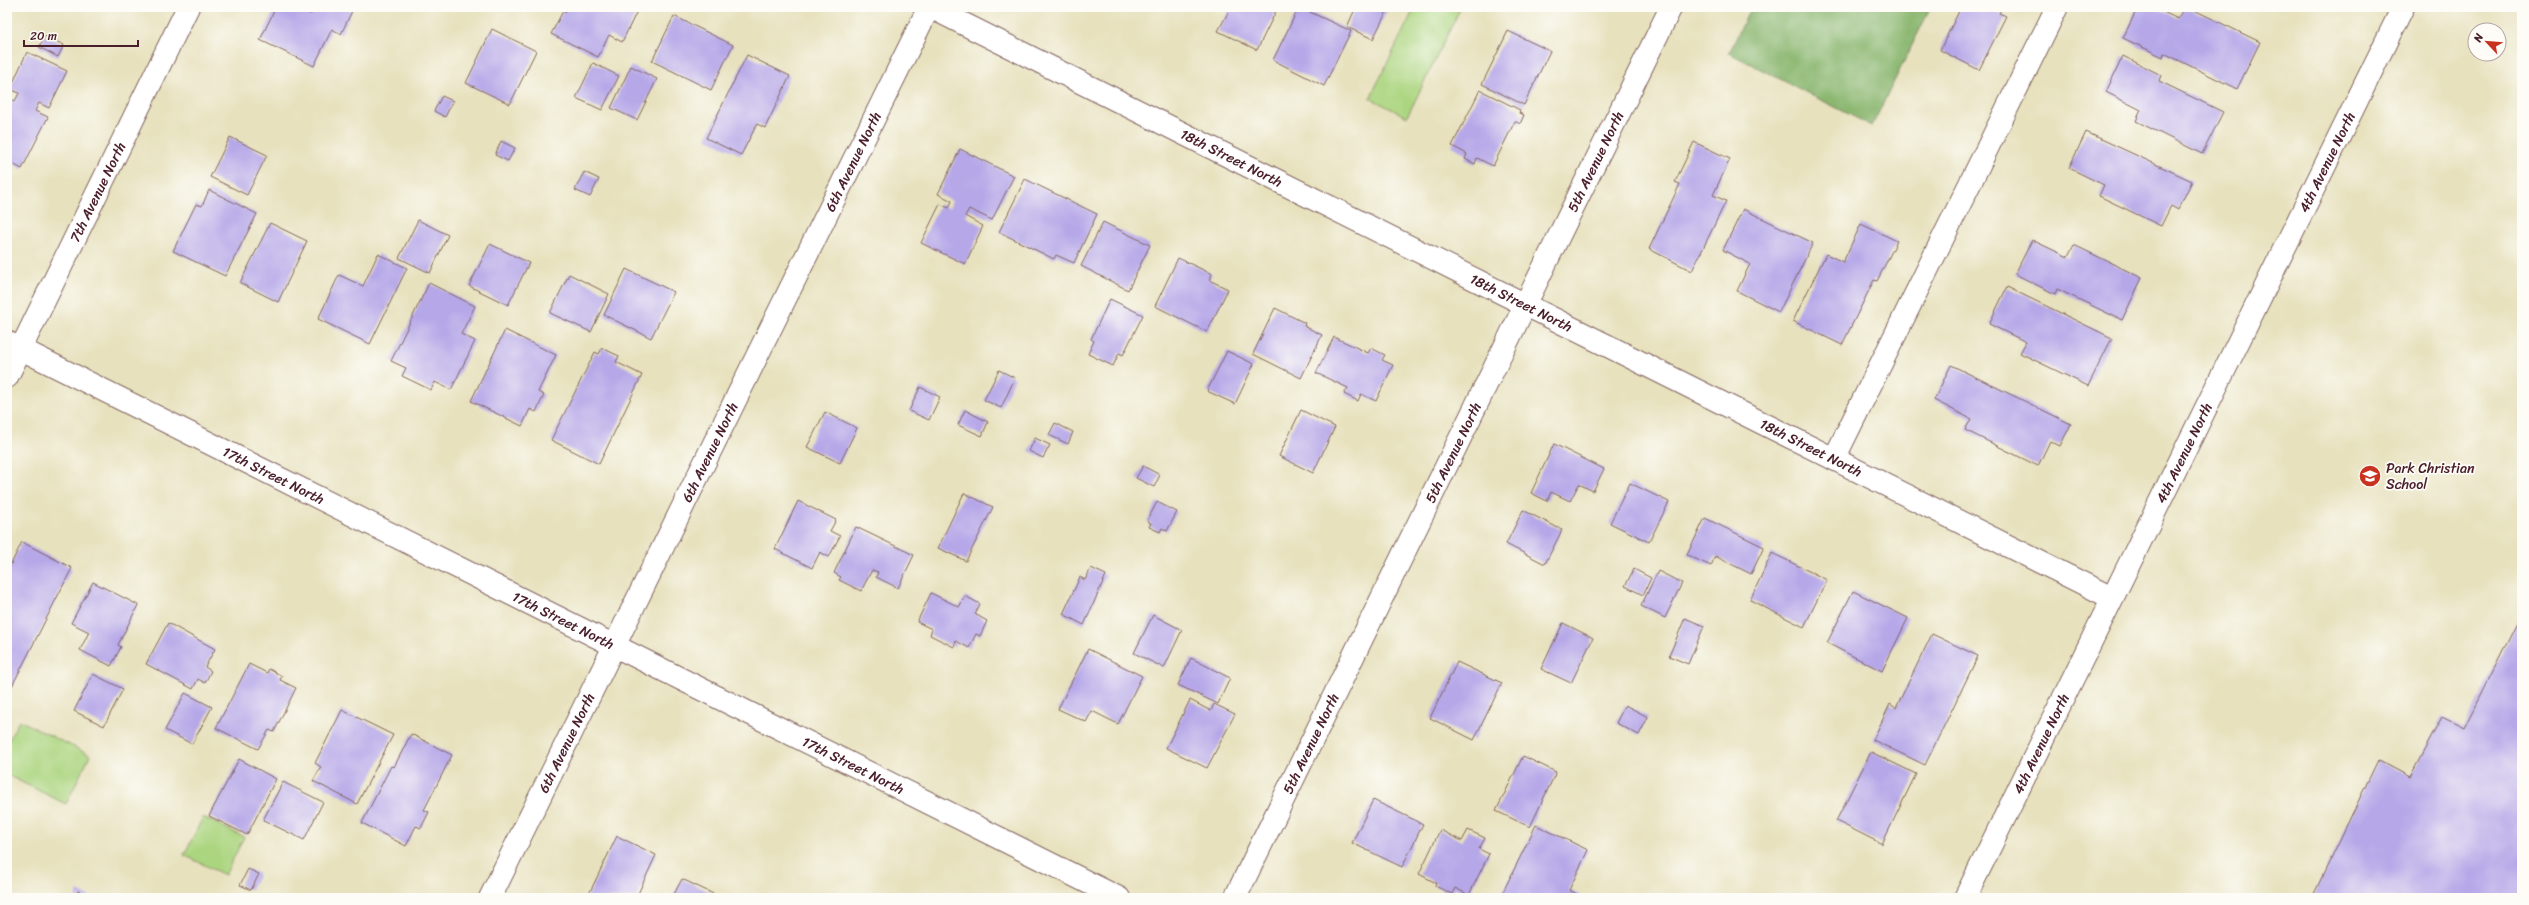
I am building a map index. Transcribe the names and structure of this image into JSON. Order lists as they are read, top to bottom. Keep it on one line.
{"streets":{"street":["18th Street North","5th Avenue North","6th Avenue North","4th Avenue North","7th Avenue North","17th Street North"]},"crossings":[["18th Street North","5th Avenue North"],["18th Street North","6th Avenue North"],["18th Street North","4th Avenue North"],["6th Avenue North","17th Street North"],["7th Avenue North","17th Street North"]],"places":{"school or university":["Park Christian School"]},"scale_bar":"20 m","north":"top left"}
